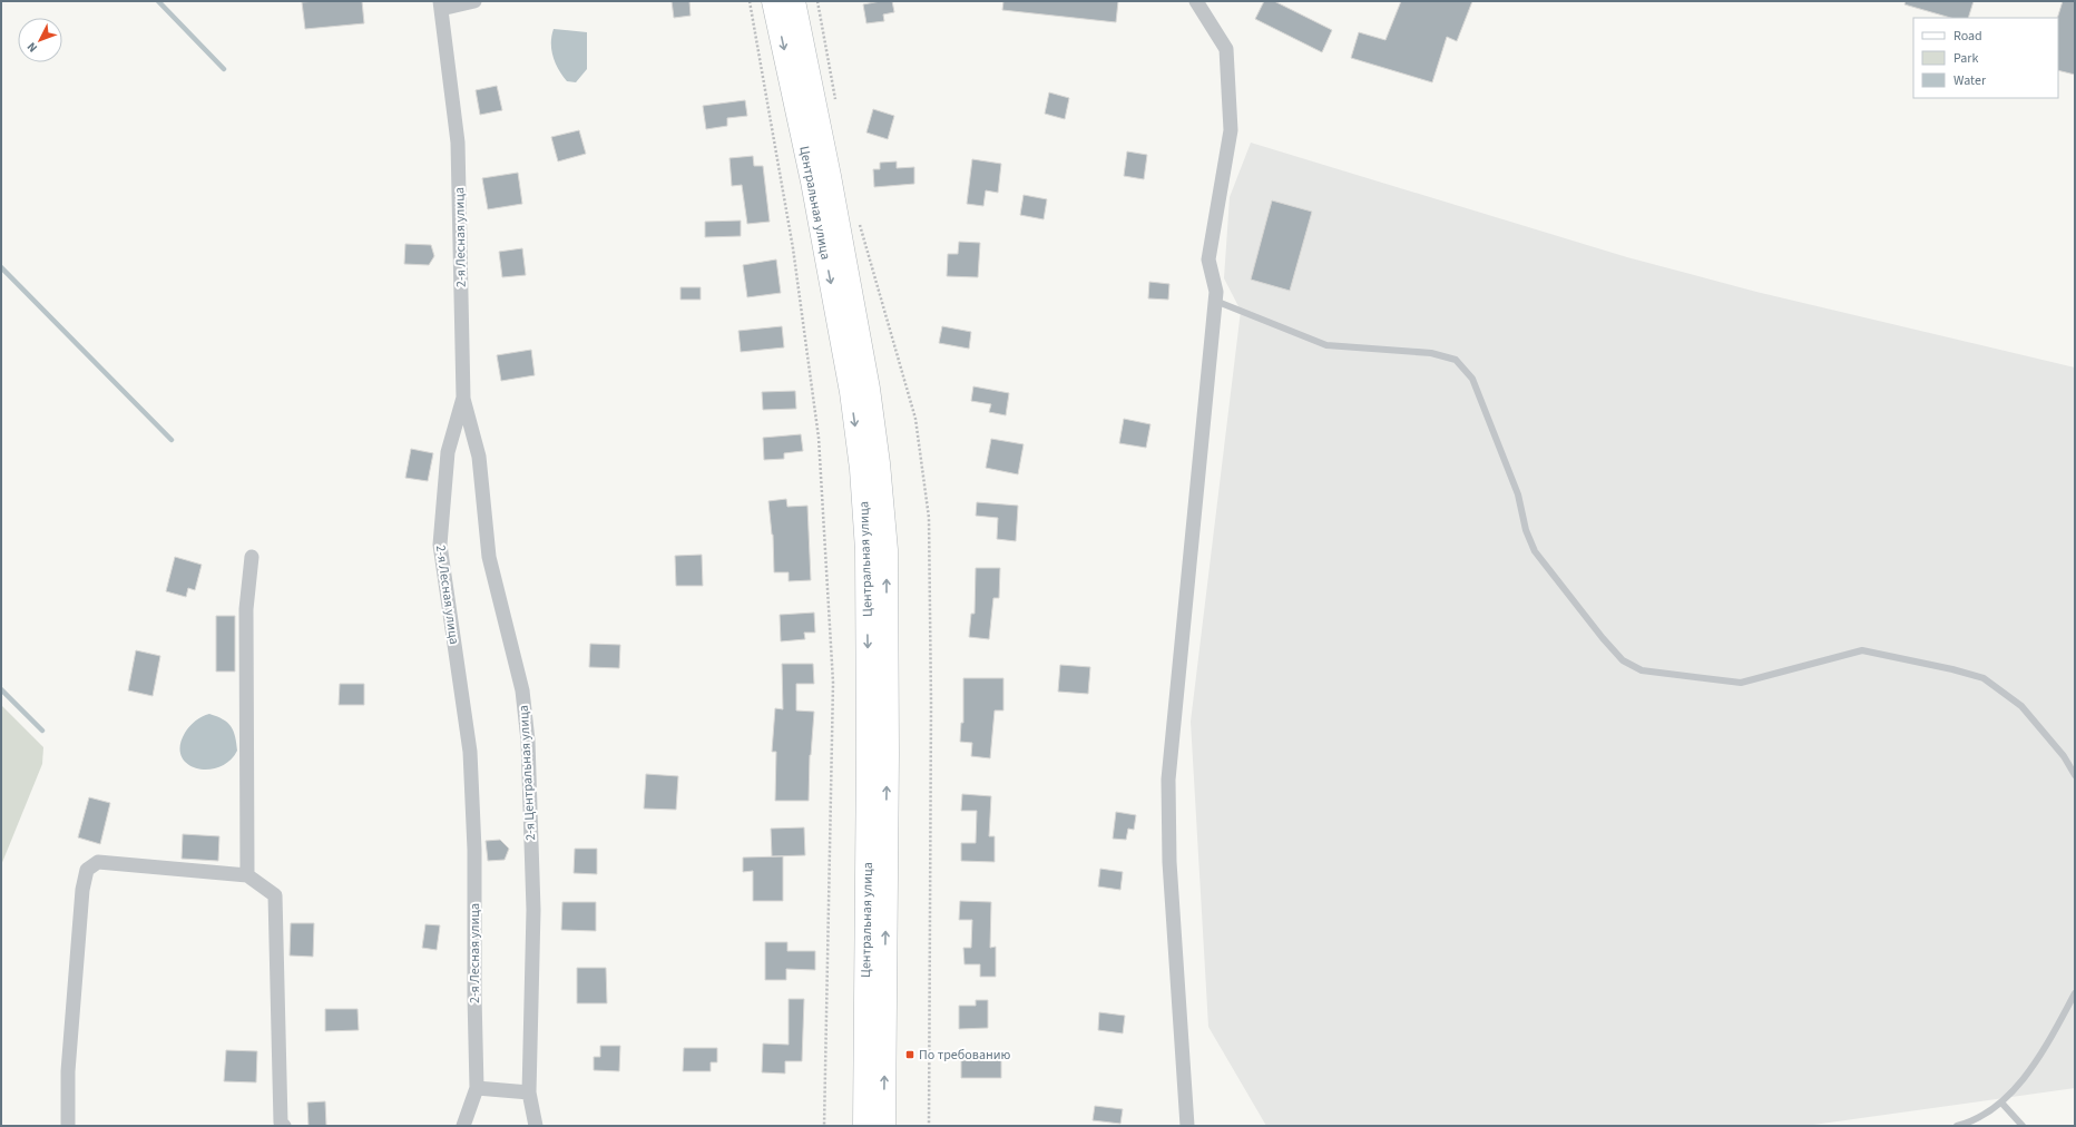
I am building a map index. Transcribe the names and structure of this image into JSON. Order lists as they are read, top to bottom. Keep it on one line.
{"streets":{"main road":["Центральная улица"],"street":["2-я Лесная улица","2-я Центральная улица"]},"crossings":[["2-я Лесная улица","2-я Центральная улица"]],"places":{"transit":["По требованию"]},"legend":["Road","Park","Water"],"north":"bottom left"}
